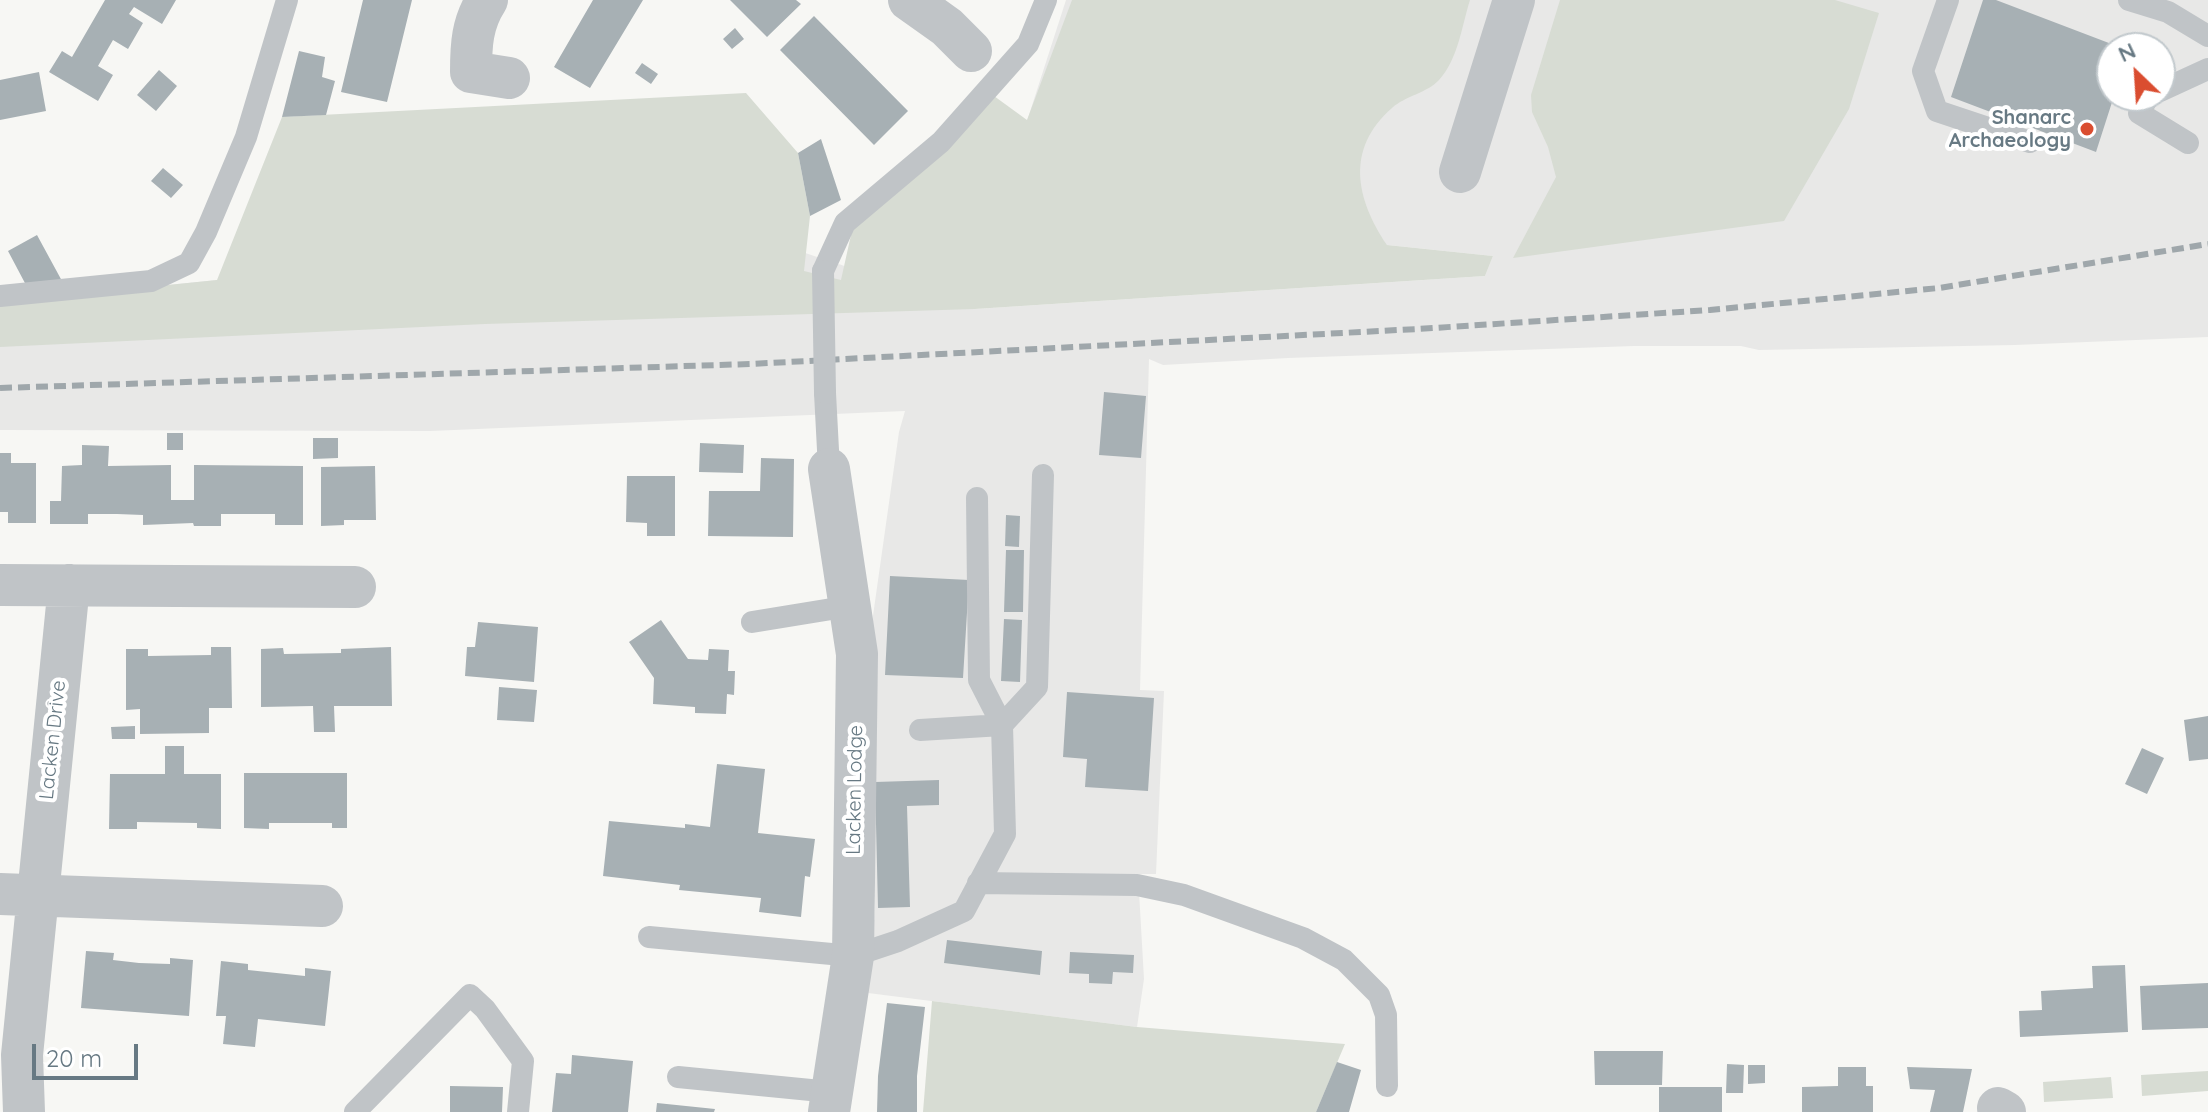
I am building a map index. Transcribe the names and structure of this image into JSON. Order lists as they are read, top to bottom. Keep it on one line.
{"streets":{"street":["Lacken Drive","Lacken Lodge"]},"places":["Shanarc Archaeology"],"scale_bar":"20 m","north":"top left"}
